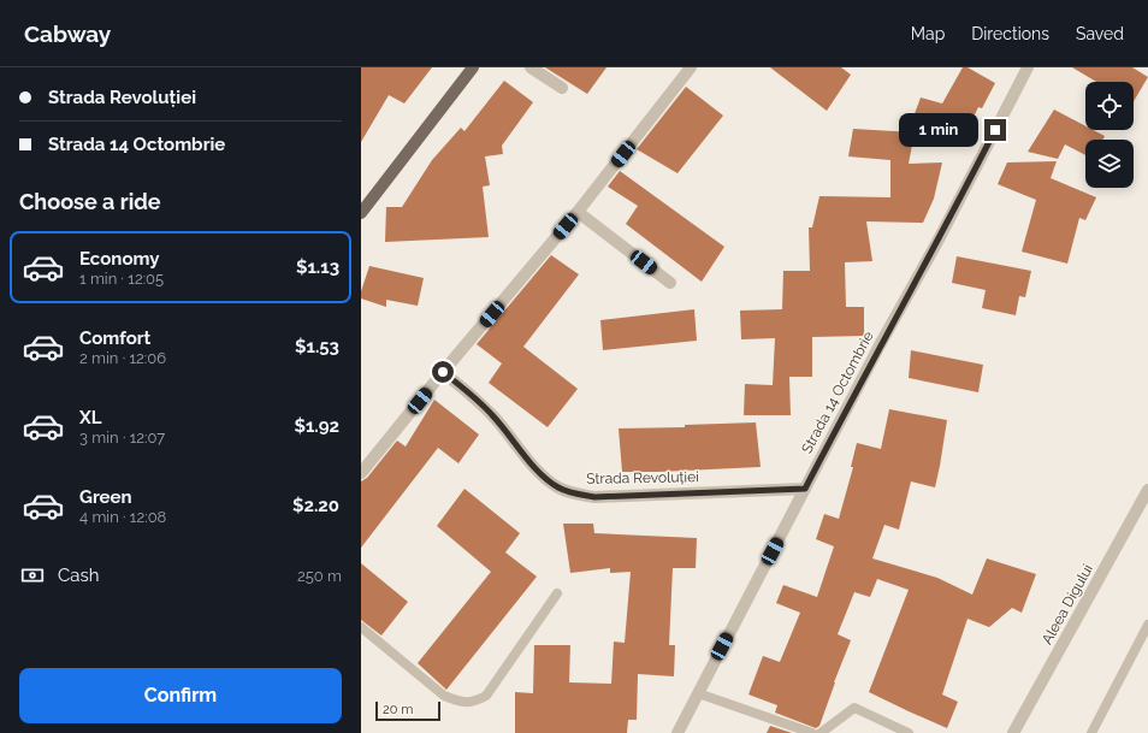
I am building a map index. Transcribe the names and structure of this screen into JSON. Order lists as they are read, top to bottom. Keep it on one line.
{"streets":{"street":["Strada 14 Octombrie","Strada Revoluției","Aleea Digului"]},"crossings":[["Strada 14 Octombrie","Strada Revoluției"]],"scale_bar":"20 m","page":{"header":"Cabway","nav":["Map","Directions","Saved"],"banner":["Strada Revoluției","Strada 14 Octombrie"],"bubble":"1 min","heading":"Choose a ride","list":[{"name":"Economy","note":"1 min · 12:05","value":"$1.13"},{"name":"Comfort","note":"2 min · 12:06","value":"$1.53"},{"name":"XL","note":"3 min · 12:07","value":"$1.92"},{"name":"Green","note":"4 min · 12:08","value":"$2.20"}],"pay":["Cash","250 m"],"buttons":"Confirm","scale":"20 m"}}
